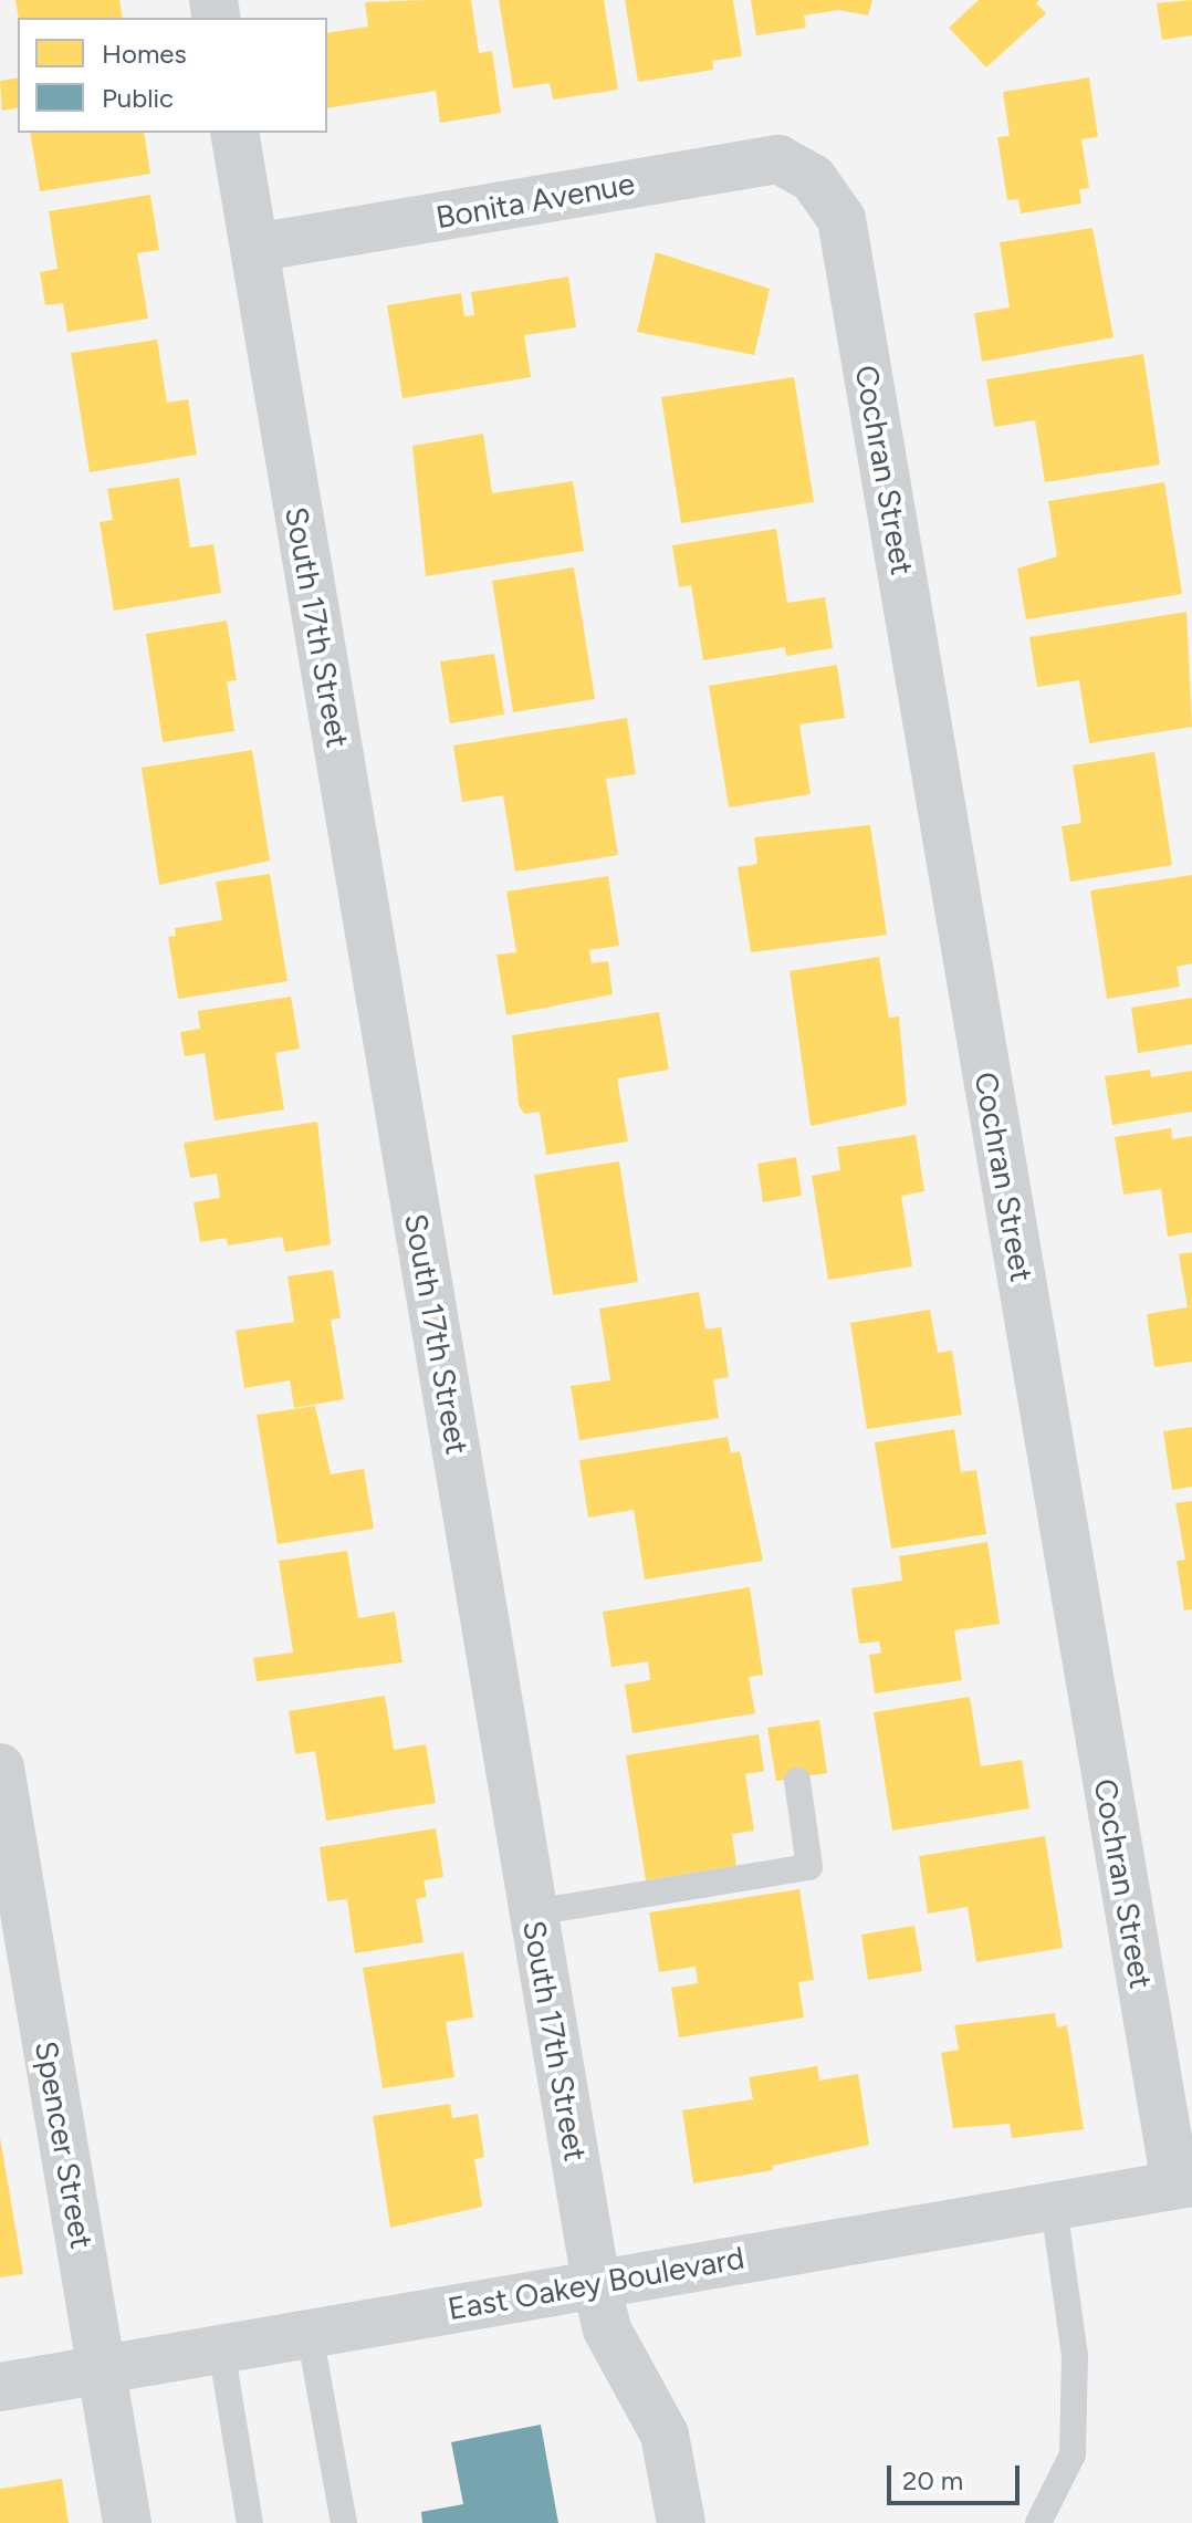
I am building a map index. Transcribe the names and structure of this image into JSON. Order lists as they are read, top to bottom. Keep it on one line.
{"streets":{"street":["Bonita Avenue","Cochran Street","South 17th Street","Spencer Street","East Oakey Boulevard"]},"crossings":[["Bonita Avenue","Cochran Street"],["Bonita Avenue","South 17th Street"],["Cochran Street","East Oakey Boulevard"],["South 17th Street","East Oakey Boulevard"],["Spencer Street","East Oakey Boulevard"]],"legend":["Homes","Public"],"scale_bar":"20 m"}
